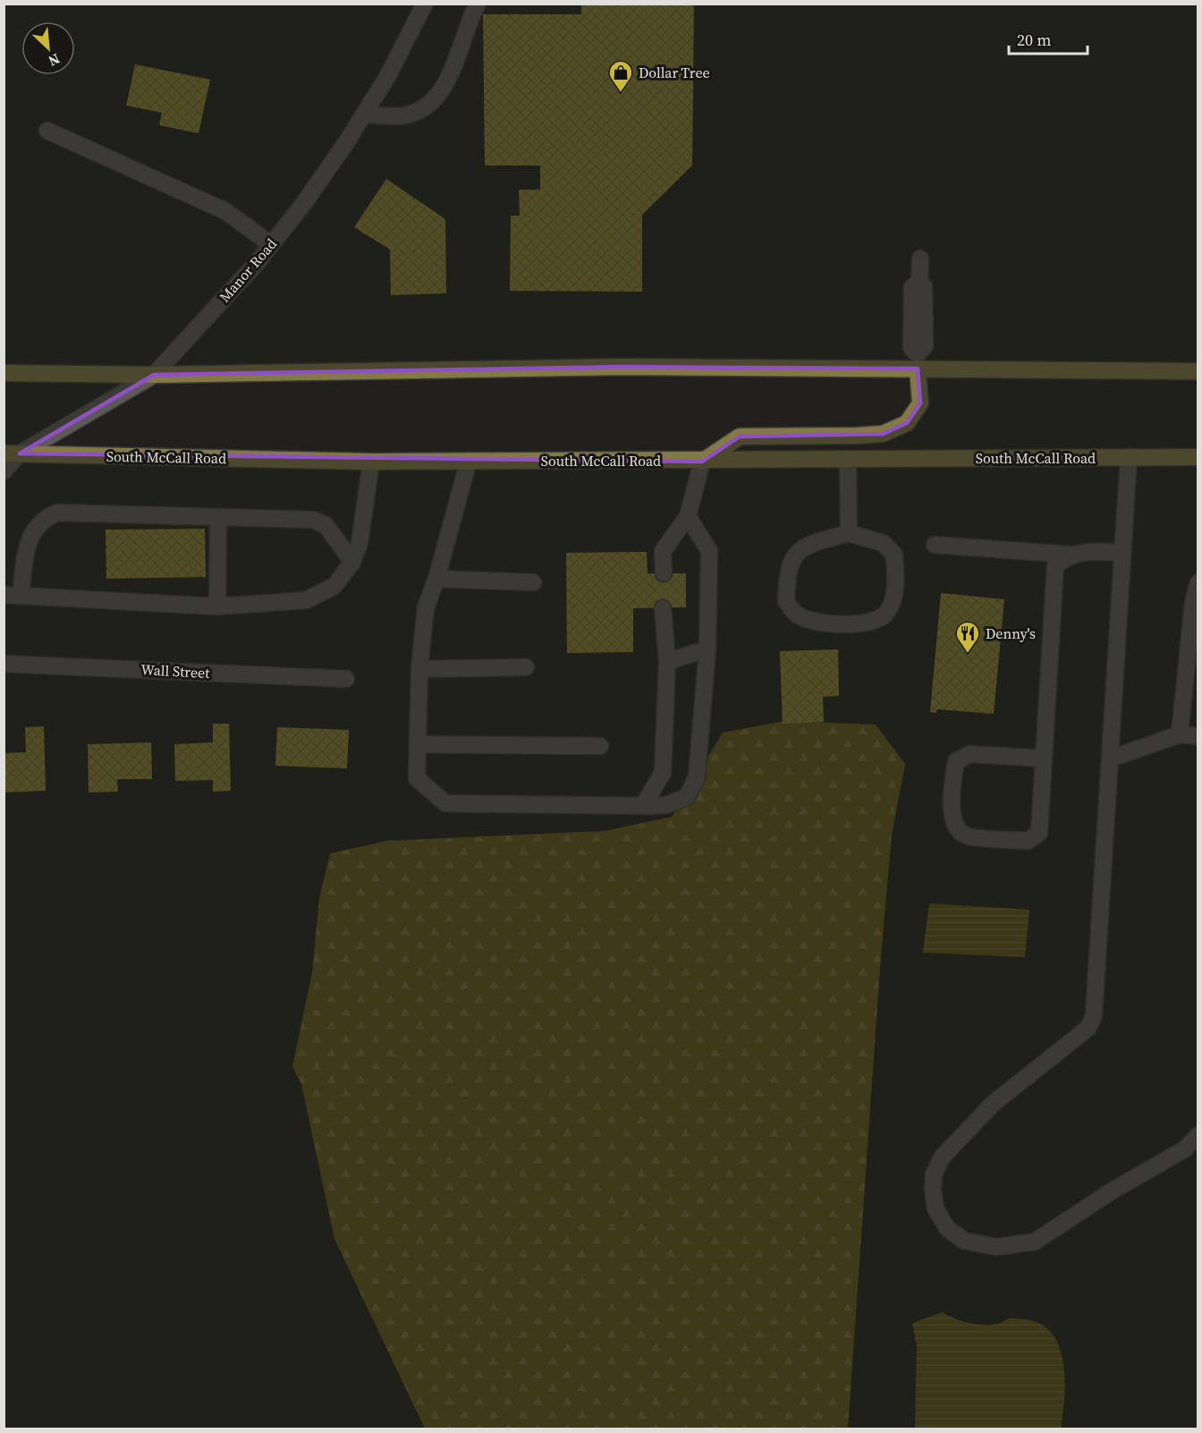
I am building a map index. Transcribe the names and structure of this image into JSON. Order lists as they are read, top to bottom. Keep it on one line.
{"streets":{"main road":["South McCall Road"],"street":["Manor Road","Wall Street"]},"crossings":[["Manor Road","South McCall Road"]],"places":{"shop":["Dollar Tree"],"restaurant":["Denny's"]},"scale_bar":"20 m","north":"bottom right"}
